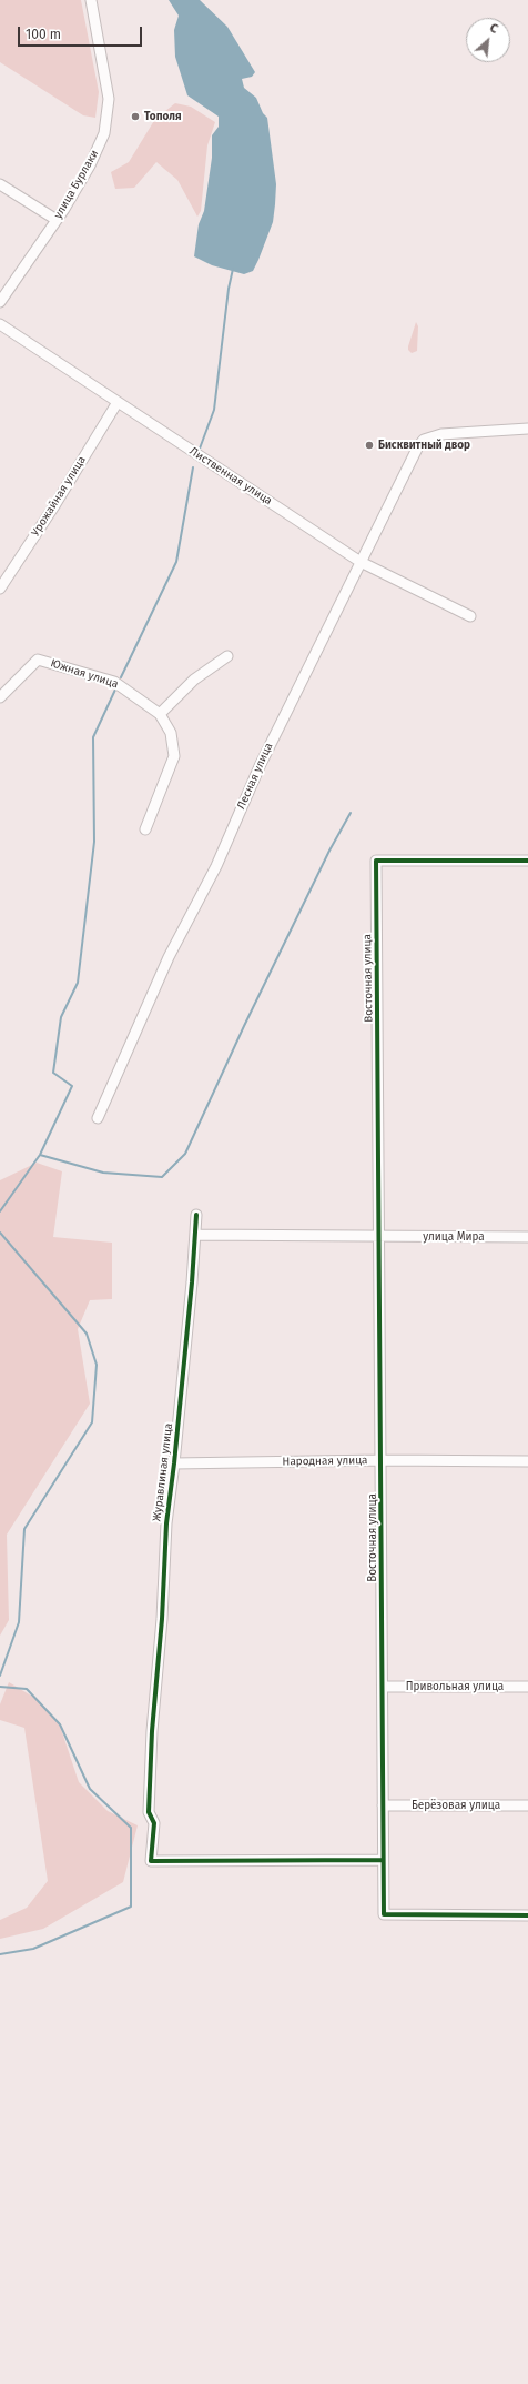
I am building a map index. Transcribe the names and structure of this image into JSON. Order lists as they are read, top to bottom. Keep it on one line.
{"streets":{"street":["улица Бурлаки","Лиственная улица","Урожайная улица","Южная улица","Лесная улица","Восточная улица","улица Мира","Народная улица","Журавлиная улица","Привольная улица","Берёзовая улица"]},"crossings":[["Лиственная улица","Урожайная улица"],["Лиственная улица","Лесная улица"],["Восточная улица","улица Мира"],["Восточная улица","Народная улица"],["Восточная улица","Журавлиная улица"],["Восточная улица","Привольная улица"],["Восточная улица","Берёзовая улица"],["улица Мира","Журавлиная улица"],["Народная улица","Журавлиная улица"]],"places":["Тополя","Бисквитный двор"],"scale_bar":"100 m","north":"top right"}
